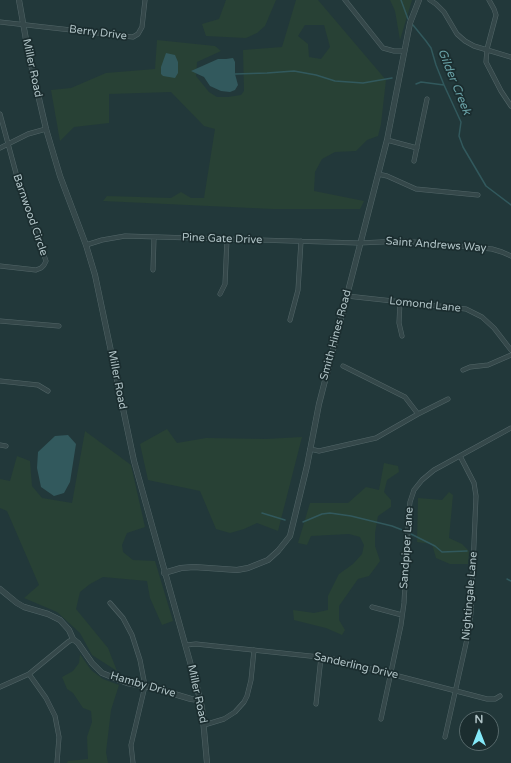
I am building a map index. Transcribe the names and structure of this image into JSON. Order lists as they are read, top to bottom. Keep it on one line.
{"streets":{"street":["Berry Drive","Miller Road","Barnwood Circle","Pine Gate Drive","Saint Andrews Way","Lomond Lane","Smith Hines Road","Sandpiper Lane","Nightingale Lane","Sanderling Drive","Hamby Drive"]},"crossings":[["Berry Drive","Miller Road"],["Miller Road","Pine Gate Drive"],["Miller Road","Smith Hines Road"],["Miller Road","Sanderling Drive"],["Miller Road","Hamby Drive"],["Pine Gate Drive","Saint Andrews Way"],["Pine Gate Drive","Smith Hines Road"],["Saint Andrews Way","Smith Hines Road"],["Lomond Lane","Smith Hines Road"],["Sandpiper Lane","Nightingale Lane"],["Sandpiper Lane","Sanderling Drive"],["Nightingale Lane","Sanderling Drive"]],"water":["Gilder Creek"],"north":"top"}
